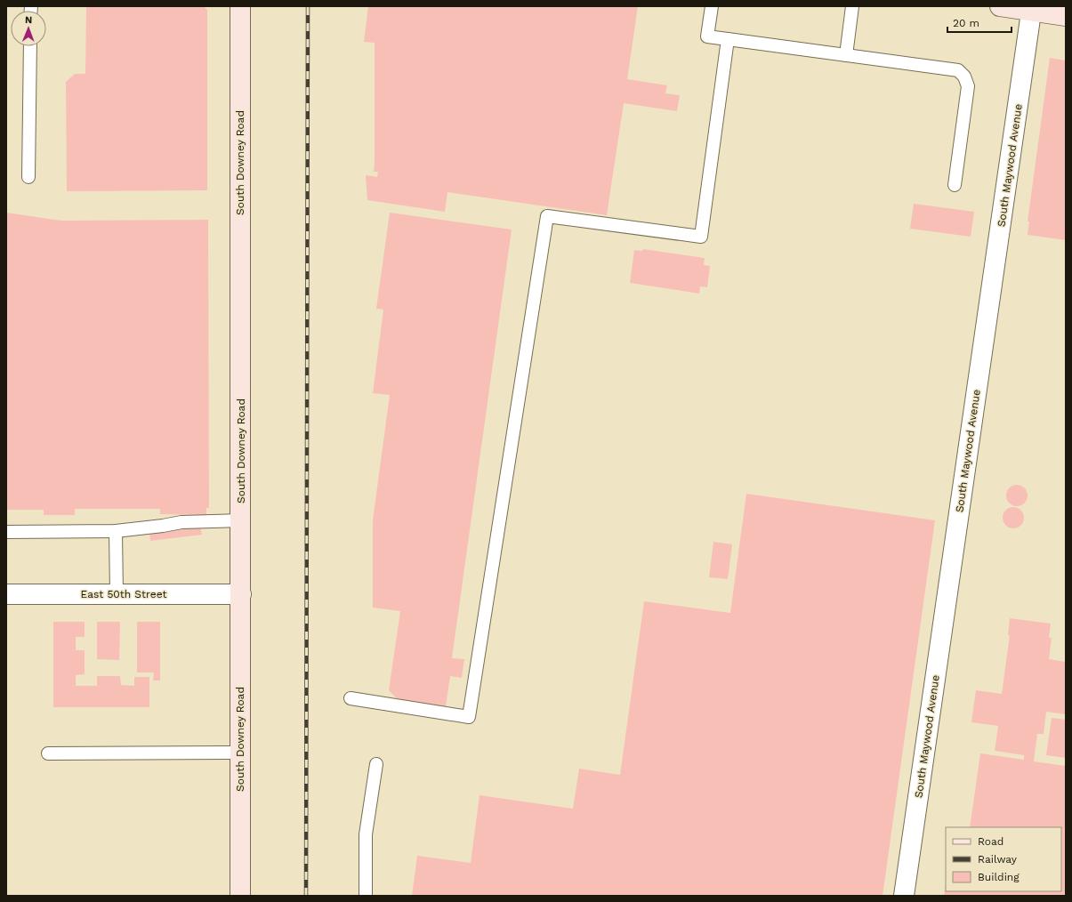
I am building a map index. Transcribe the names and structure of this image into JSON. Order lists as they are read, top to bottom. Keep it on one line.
{"streets":{"main road":["South Downey Road"],"street":["South Maywood Avenue","East 50th Street"]},"crossings":[["South Downey Road","East 50th Street"]],"legend":["Road","Railway","Building"],"scale_bar":"20 m","north":"top"}
